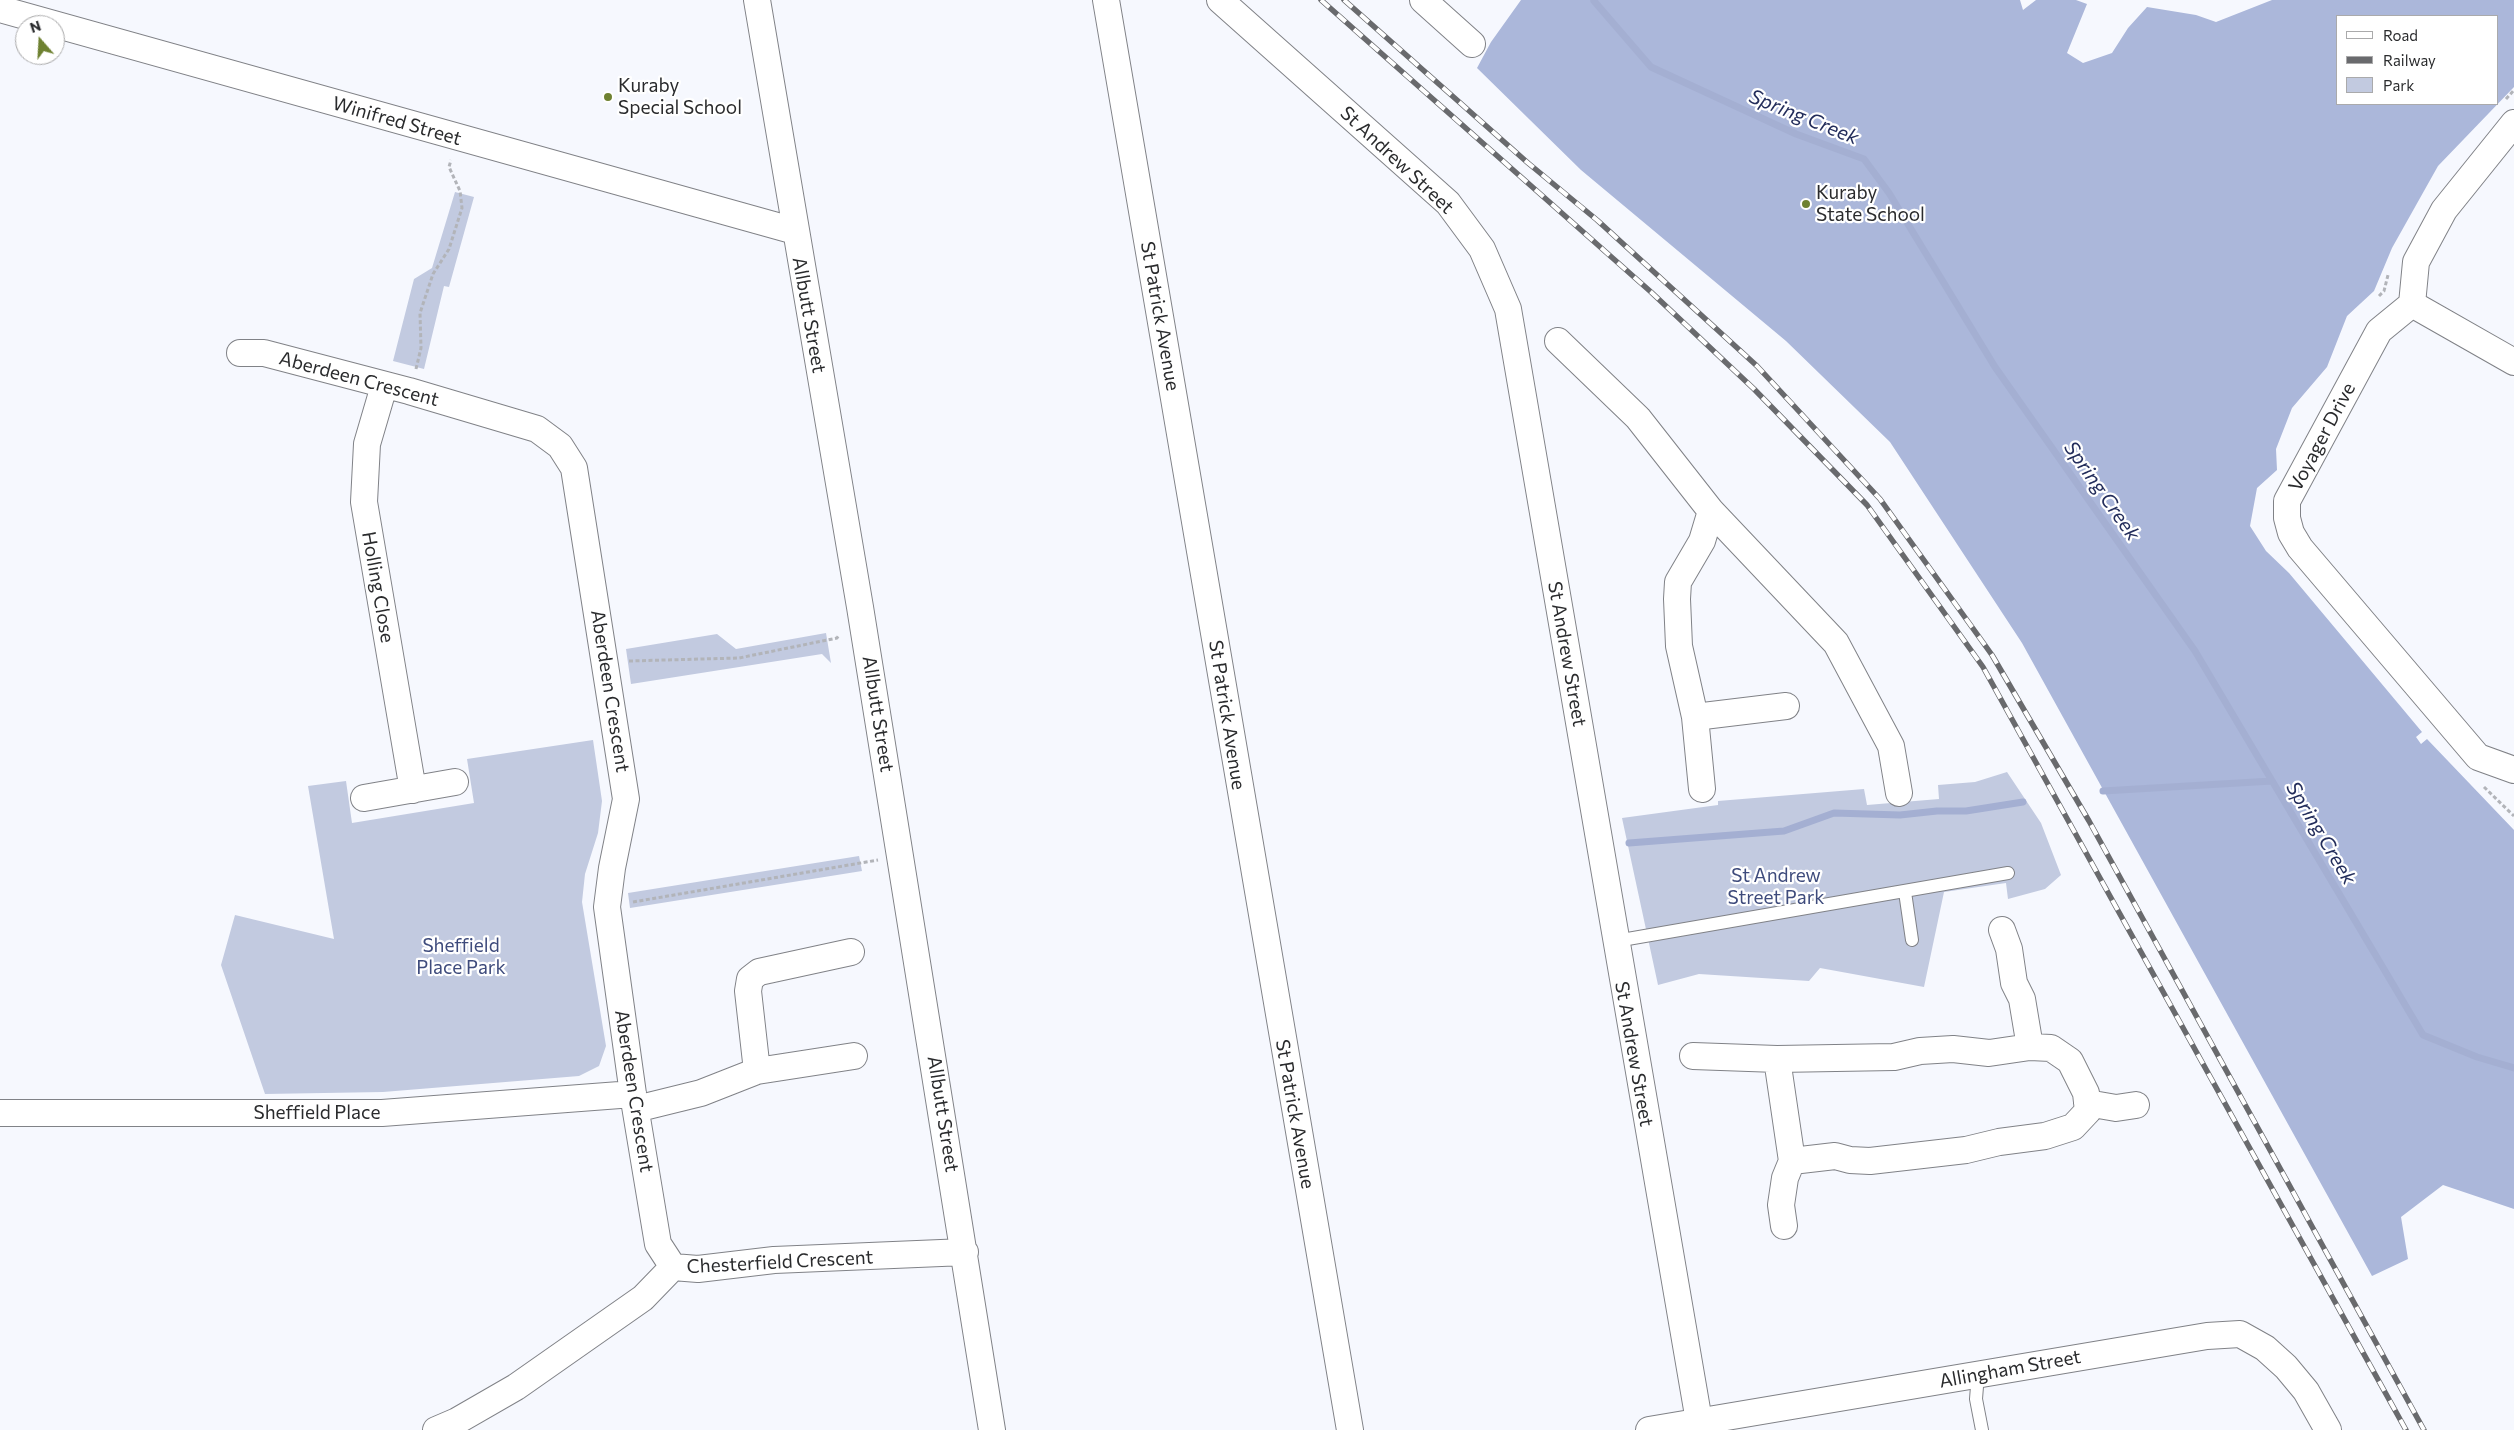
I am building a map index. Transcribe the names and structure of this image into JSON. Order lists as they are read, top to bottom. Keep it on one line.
{"streets":{"street":["Winifred Street","St Andrew Street","Allbutt Street","St Patrick Avenue","Aberdeen Crescent","Voyager Drive","Holling Close","Sheffield Place","Chesterfield Crescent","Allingham Street"]},"crossings":[["Winifred Street","Allbutt Street"],["St Andrew Street","Allingham Street"],["Allbutt Street","Chesterfield Crescent"],["Aberdeen Crescent","Holling Close"],["Aberdeen Crescent","Sheffield Place"],["Aberdeen Crescent","Chesterfield Crescent"]],"water":["Spring Creek"],"parks":["St Andrew Street Park","Sheffield Place Park"],"places":["Kuraby Special School","Kuraby State School"],"legend":["Road","Railway","Park"],"north":"top"}
